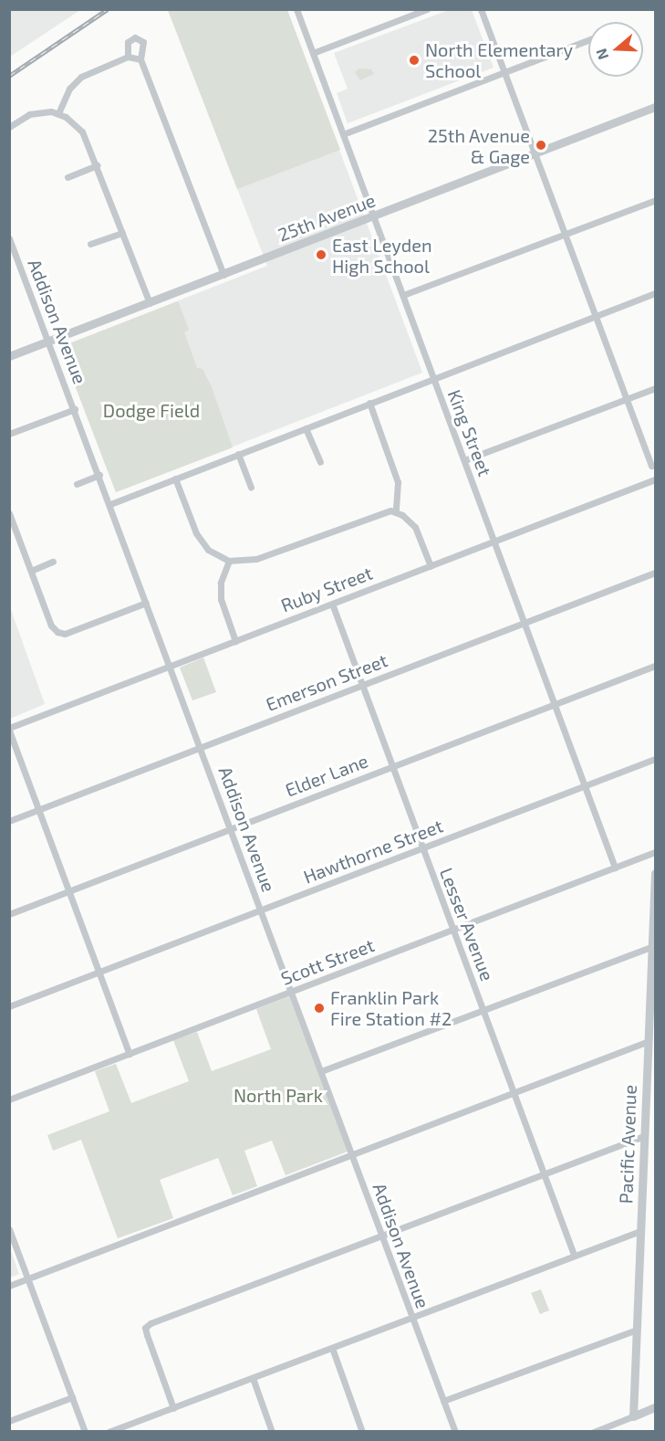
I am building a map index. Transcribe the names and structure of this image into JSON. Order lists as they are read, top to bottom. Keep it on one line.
{"streets":{"street":["25th Avenue","Addison Avenue","King Street","Ruby Street","Emerson Street","Elder Lane","Hawthorne Street","Lesser Avenue","Scott Street","Pacific Avenue"]},"crossings":[["25th Avenue","Addison Avenue"],["25th Avenue","King Street"],["Addison Avenue","Ruby Street"],["Addison Avenue","Emerson Street"],["Addison Avenue","Elder Lane"],["Addison Avenue","Hawthorne Street"],["Addison Avenue","Scott Street"],["King Street","Ruby Street"],["King Street","Emerson Street"],["King Street","Elder Lane"],["King Street","Hawthorne Street"],["King Street","Scott Street"],["Ruby Street","Lesser Avenue"],["Emerson Street","Lesser Avenue"],["Elder Lane","Lesser Avenue"],["Hawthorne Street","Lesser Avenue"],["Lesser Avenue","Scott Street"]],"parks":["Dodge Field","North Park"],"places":["North Elementary School","25th Avenue & Gage","East Leyden High School","Franklin Park Fire Station #2"],"north":"left"}
